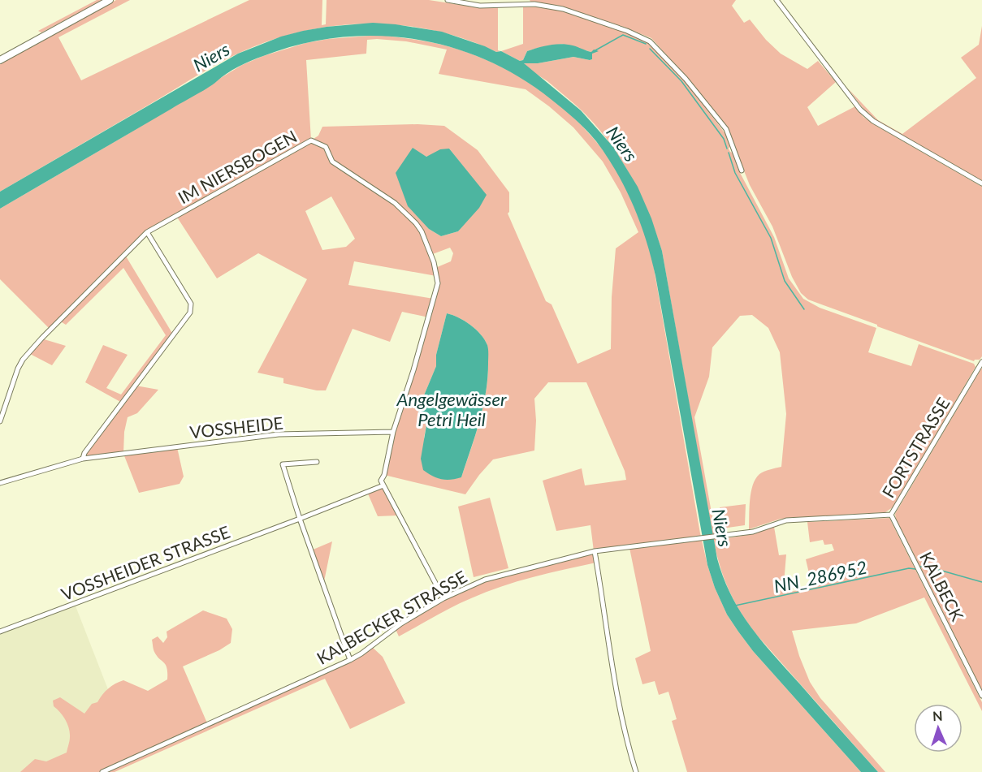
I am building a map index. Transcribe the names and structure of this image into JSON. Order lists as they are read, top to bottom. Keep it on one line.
{"streets":{"street":["IM NIERSBOGEN","VOSSHEIDE","FORTSTRASSE","VOSSHEIDER STRASSE","KALBECK","KALBECKER STRASSE"]},"crossings":[["IM NIERSBOGEN","VOSSHEIDE"],["IM NIERSBOGEN","VOSSHEIDER STRASSE"],["FORTSTRASSE","KALBECK"],["FORTSTRASSE","KALBECKER STRASSE"]],"water":["Niers","Angelgewässer Petri Heil","NN_286952"],"north":"top"}
